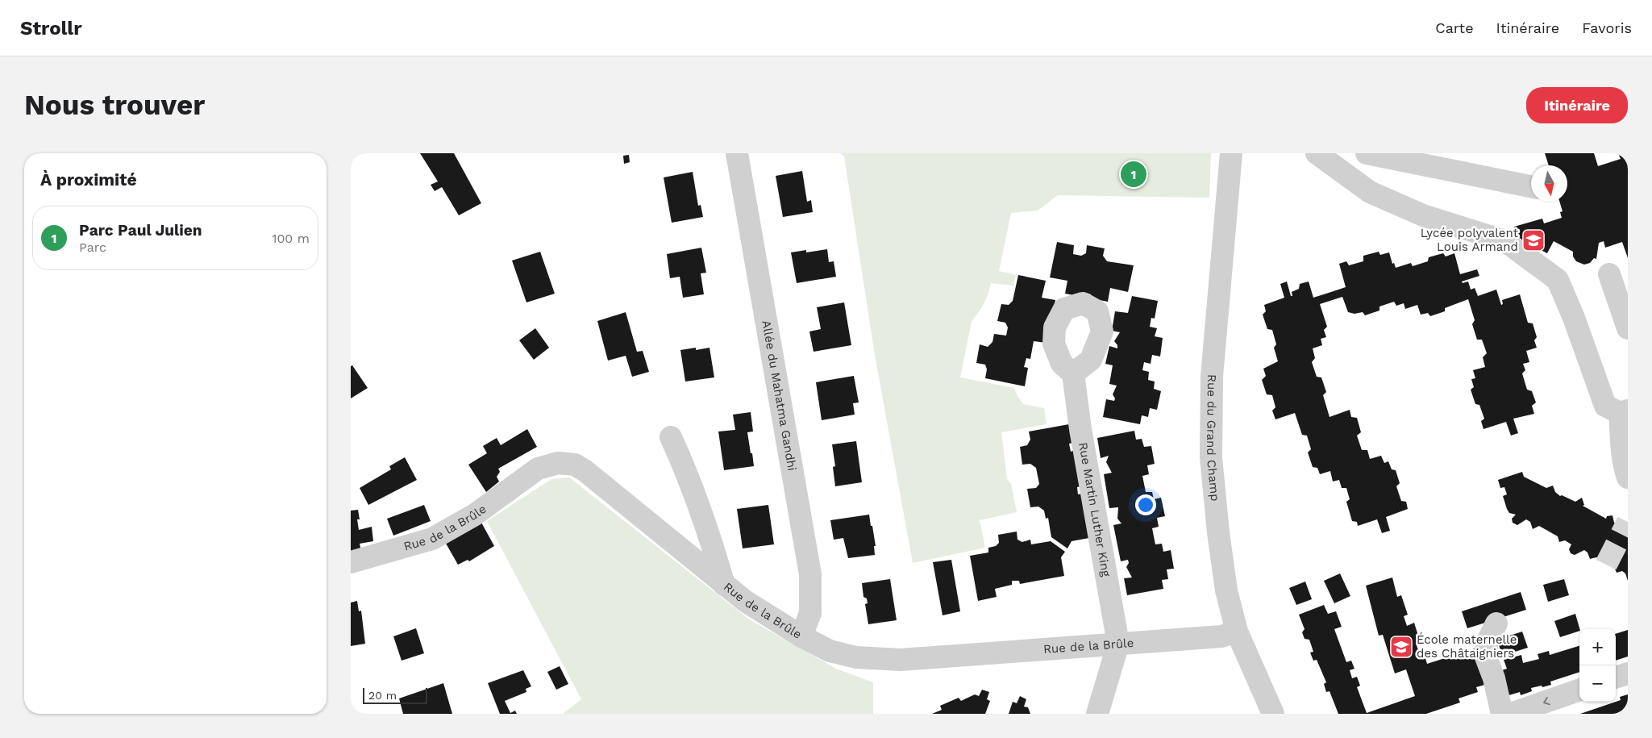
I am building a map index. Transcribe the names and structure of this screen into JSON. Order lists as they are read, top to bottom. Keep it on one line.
{"streets":{"street":["Allée du Mahatma Gandhi","Rue du Grand Champ","Rue Martin Luther King","Rue de la Brûle"]},"crossings":[["Allée du Mahatma Gandhi","Rue de la Brûle"],["Rue du Grand Champ","Rue de la Brûle"],["Rue Martin Luther King","Rue de la Brûle"]],"places":{"school or university":["Lycée polyvalent Louis Armand","École maternelle des Châtaigniers"]},"scale_bar":"20 m","north":"bottom","page":{"header":"Strollr","nav":["Carte","Itinéraire","Favoris"],"buttons":"Itinéraire","title":"Nous trouver","heading":"À proximité","pins":"1","list":[{"mark":"1","name":"Parc Paul Julien","note":"Parc","value":"100 m"}],"map_buttons":["+","−"],"scale":"20 m"}}
